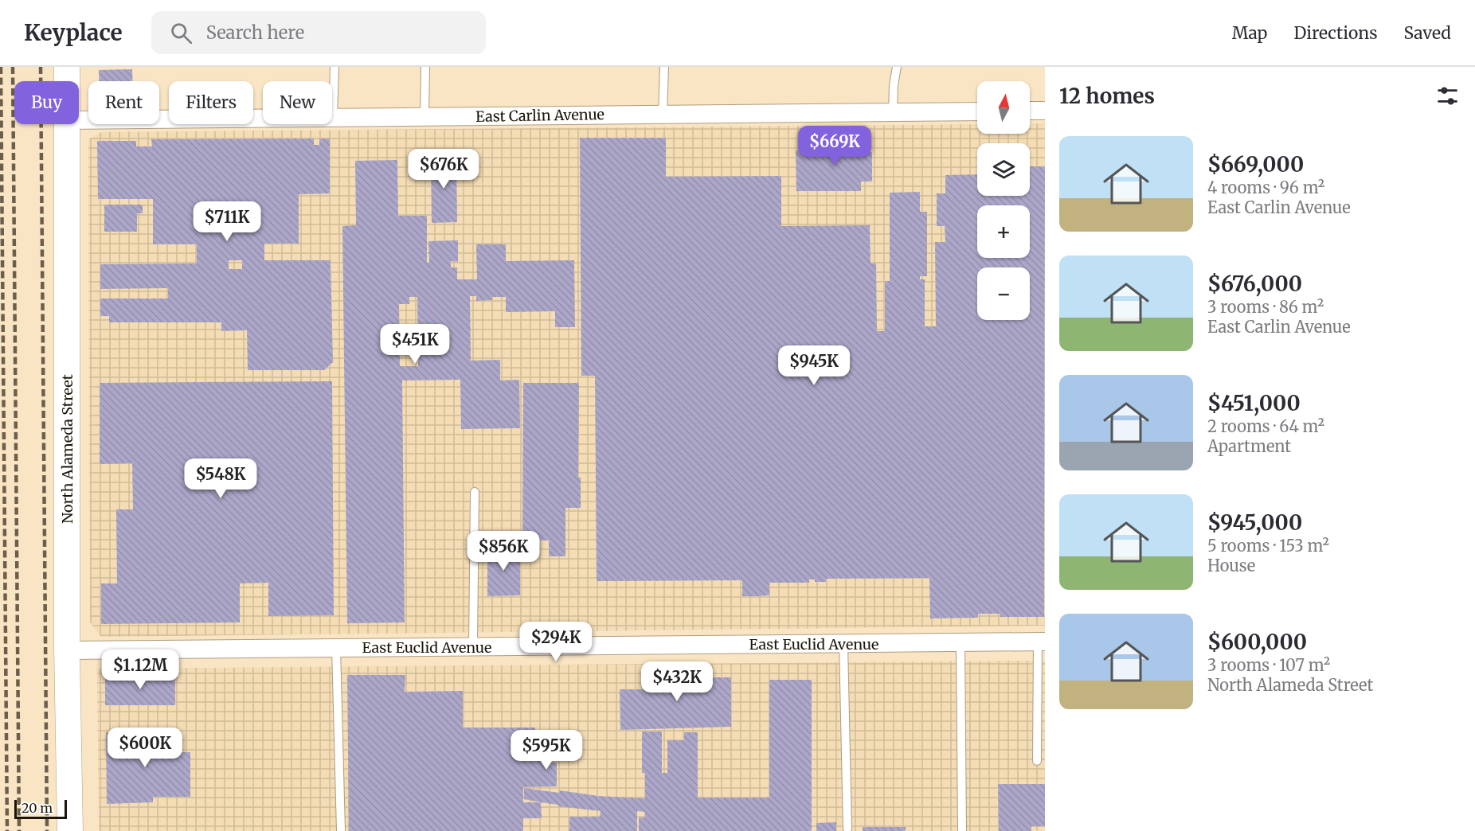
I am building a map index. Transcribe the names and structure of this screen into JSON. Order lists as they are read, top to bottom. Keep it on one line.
{"streets":{"street":["East Carlin Avenue","North Alameda Street","East Euclid Avenue"]},"crossings":[["North Alameda Street","East Euclid Avenue"]],"scale_bar":"20 m","north":"top","page":{"header":"Keyplace","search":"Search here","nav":["Map","Directions","Saved"],"heading":"12 homes","map_buttons":["+","−"],"chip":["Buy","Rent","Filters","New"],"list":[{"name":"$669,000","note":"4 rooms · 96 m² · East Carlin Avenue"},{"name":"$676,000","note":"3 rooms · 86 m² · East Carlin Avenue"},{"name":"$451,000","note":"2 rooms · 64 m² · Apartment"},{"name":"$945,000","note":"5 rooms · 153 m² · House"},{"name":"$600,000","note":"3 rooms · 107 m² · North Alameda Street"}],"price":["$669K","$676K","$711K","$451K","$945K","$548K","$856K","$294K","$1.12M","$432K","$600K","$595K"],"scale":"20 m"}}
